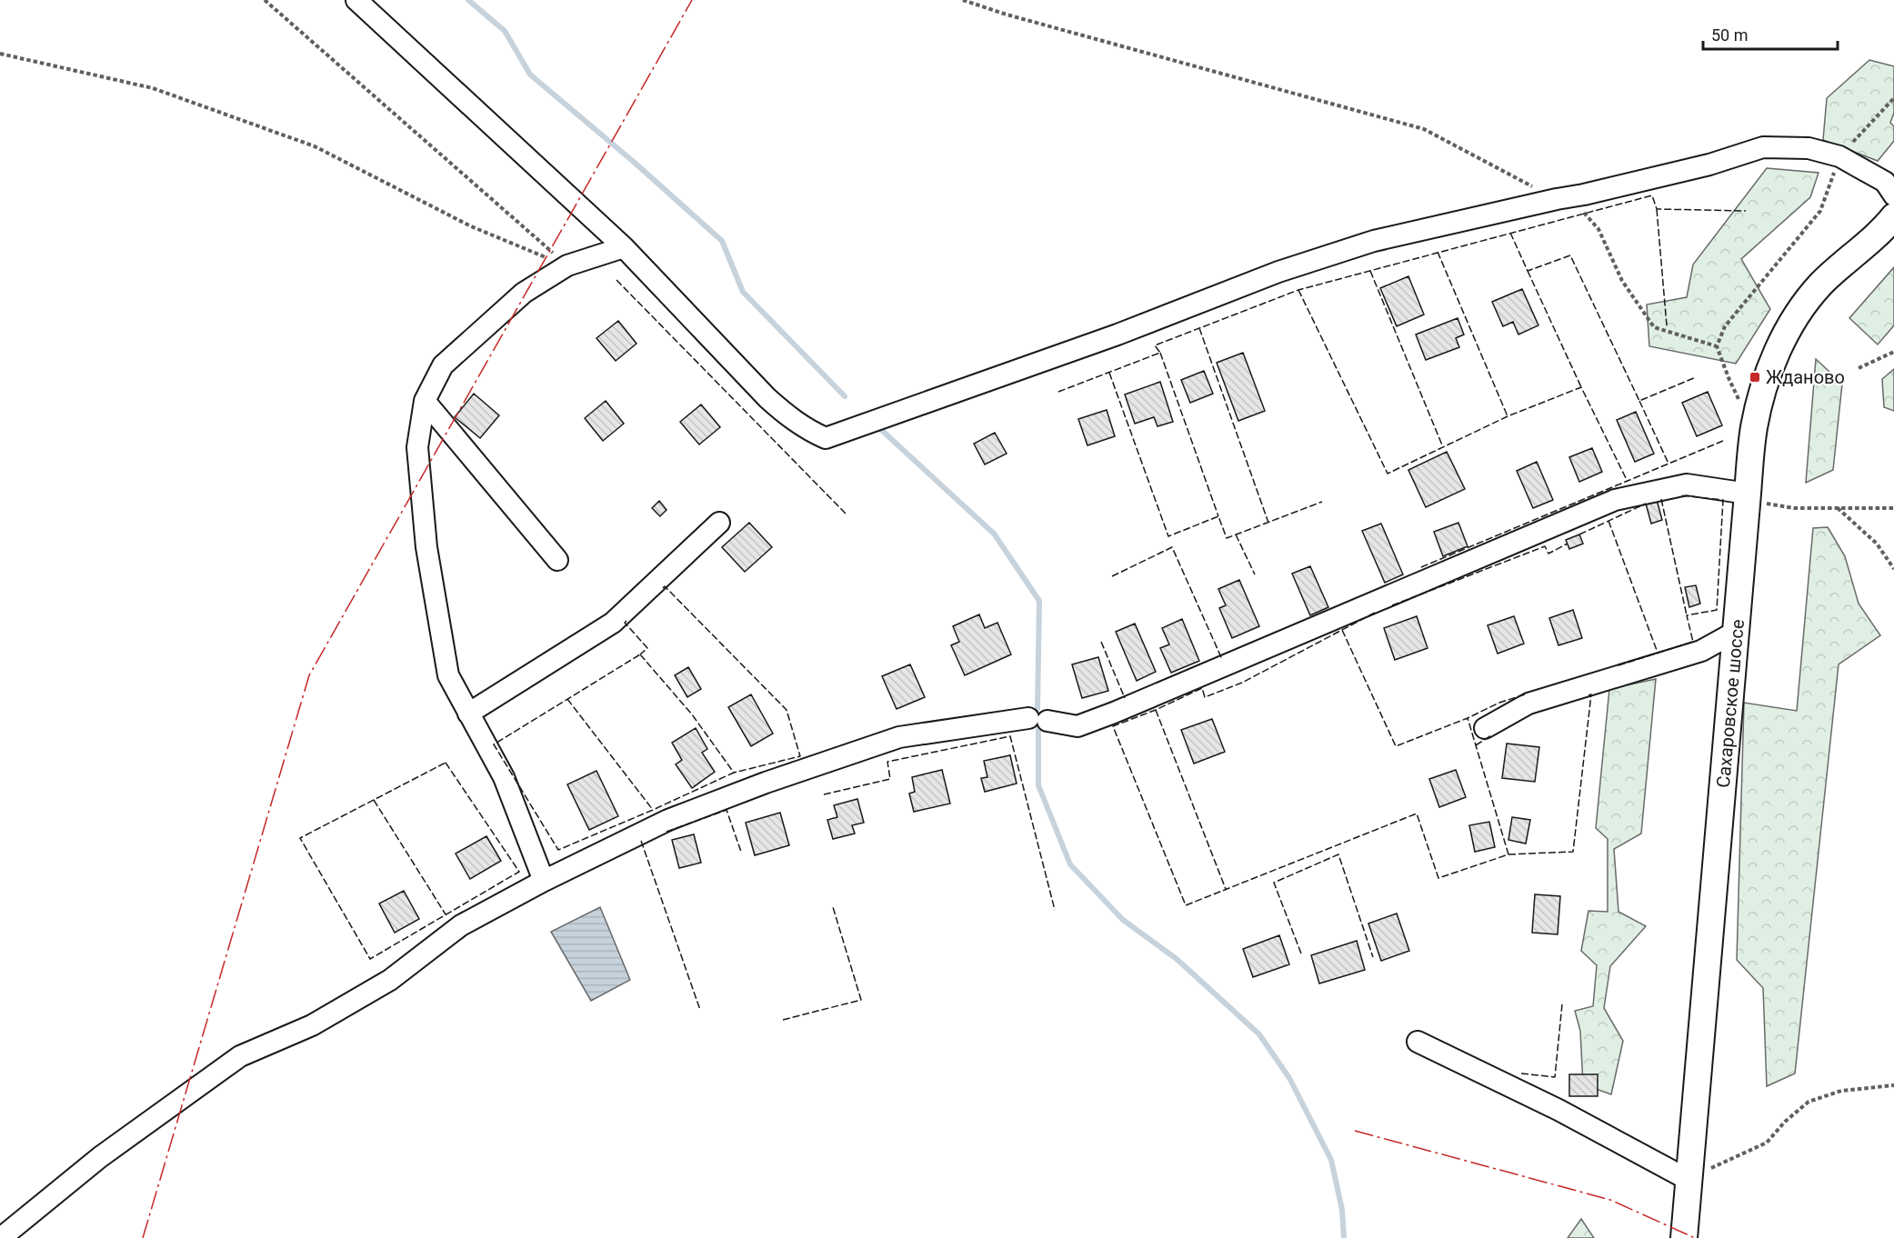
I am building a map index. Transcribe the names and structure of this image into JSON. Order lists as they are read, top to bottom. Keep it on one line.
{"streets":{"main road":["Сахаровское шоссе"]},"places":{"transit":["Жданово"]},"scale_bar":"50 m"}
